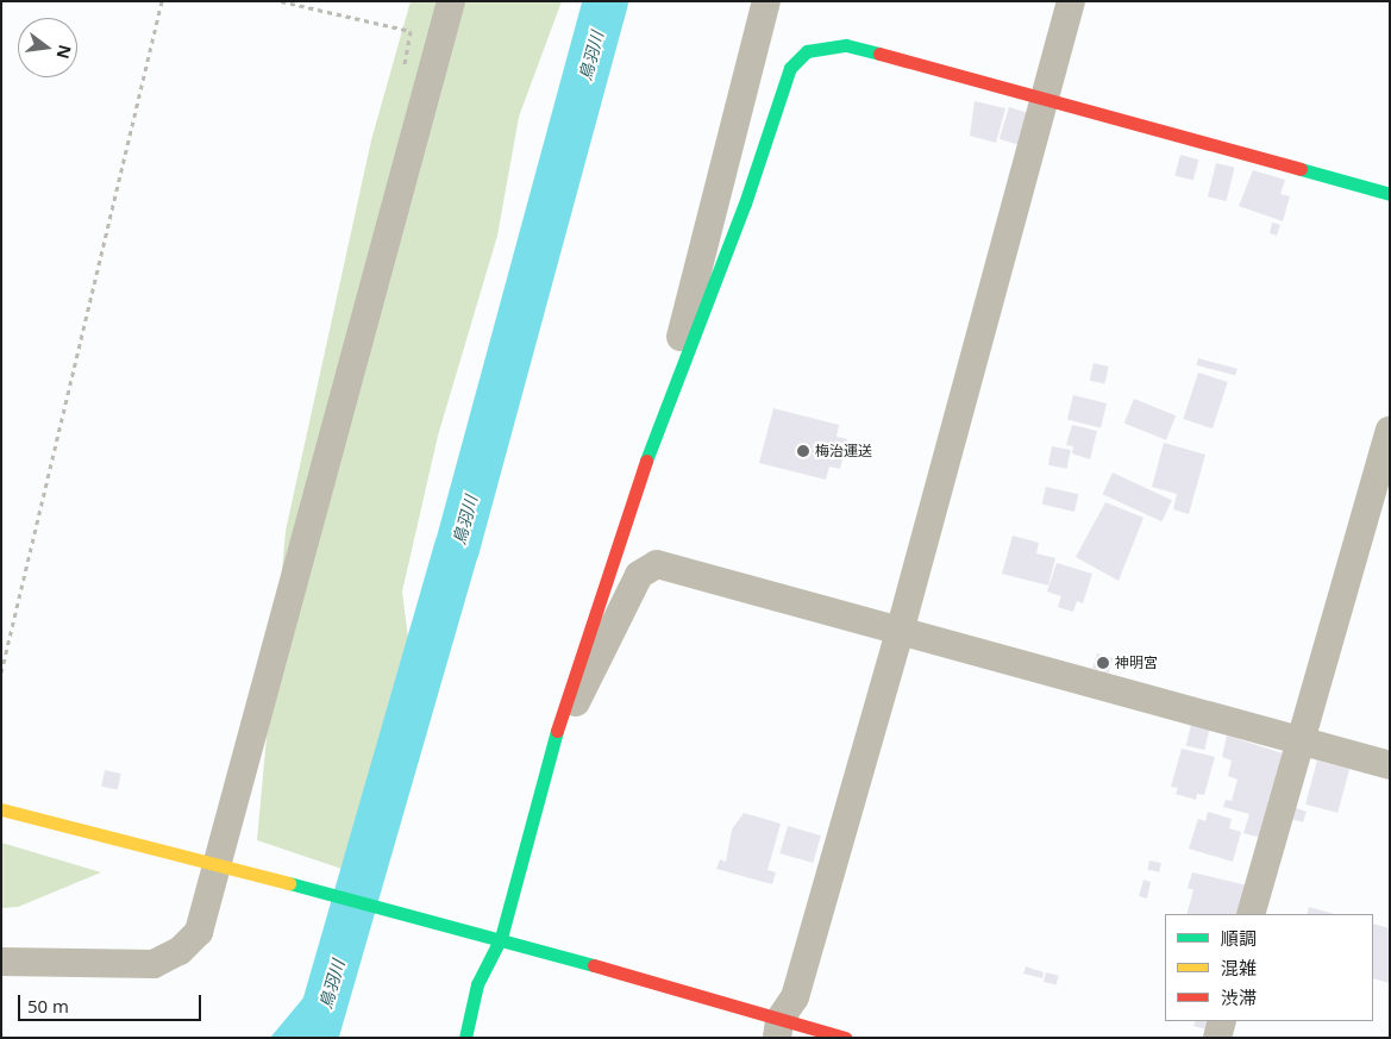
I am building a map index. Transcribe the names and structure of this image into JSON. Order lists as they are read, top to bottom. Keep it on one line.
{"water":["鳥羽川"],"places":["梅治運送","神明宮"],"legend":["順調","混雑","渋滞"],"scale_bar":"50 m","north":"right"}
